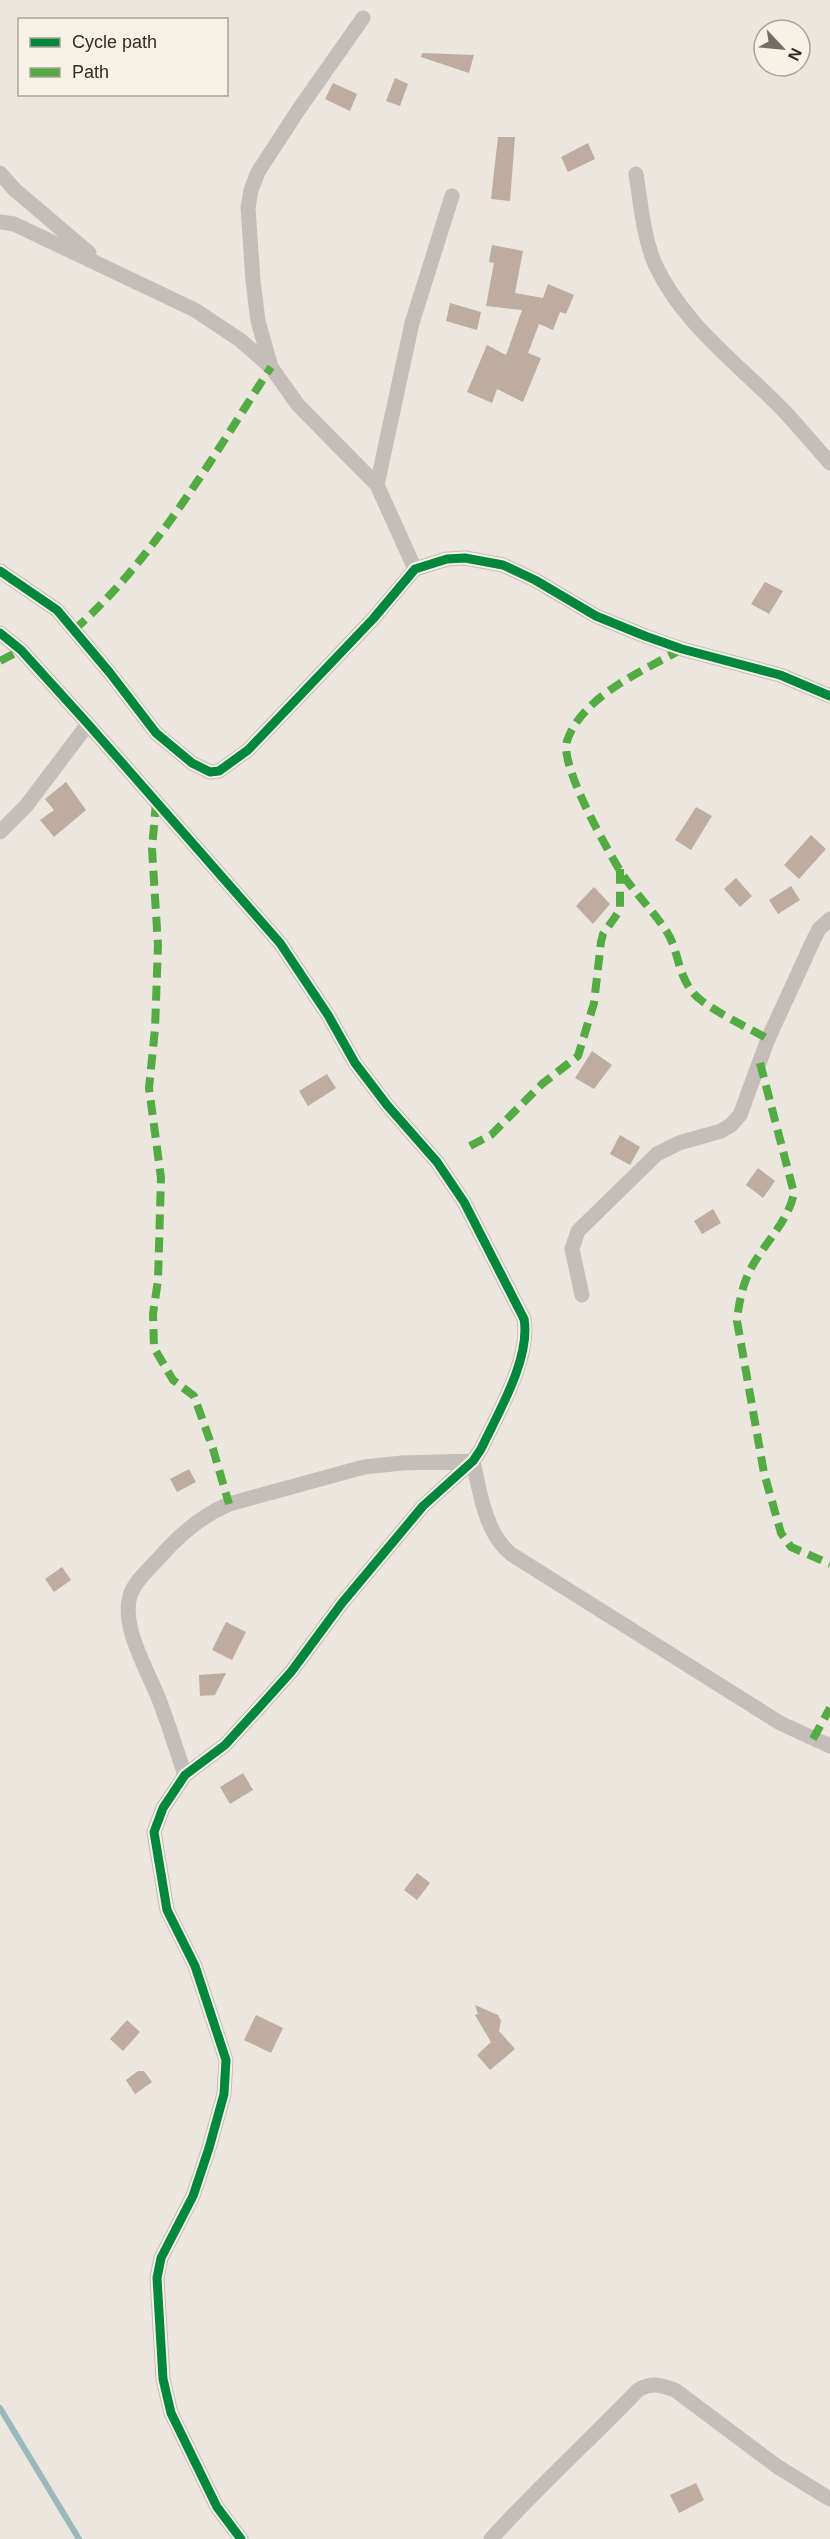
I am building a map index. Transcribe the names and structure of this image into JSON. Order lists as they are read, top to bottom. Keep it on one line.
{"legend":["Cycle path","Path"],"north":"bottom right"}
